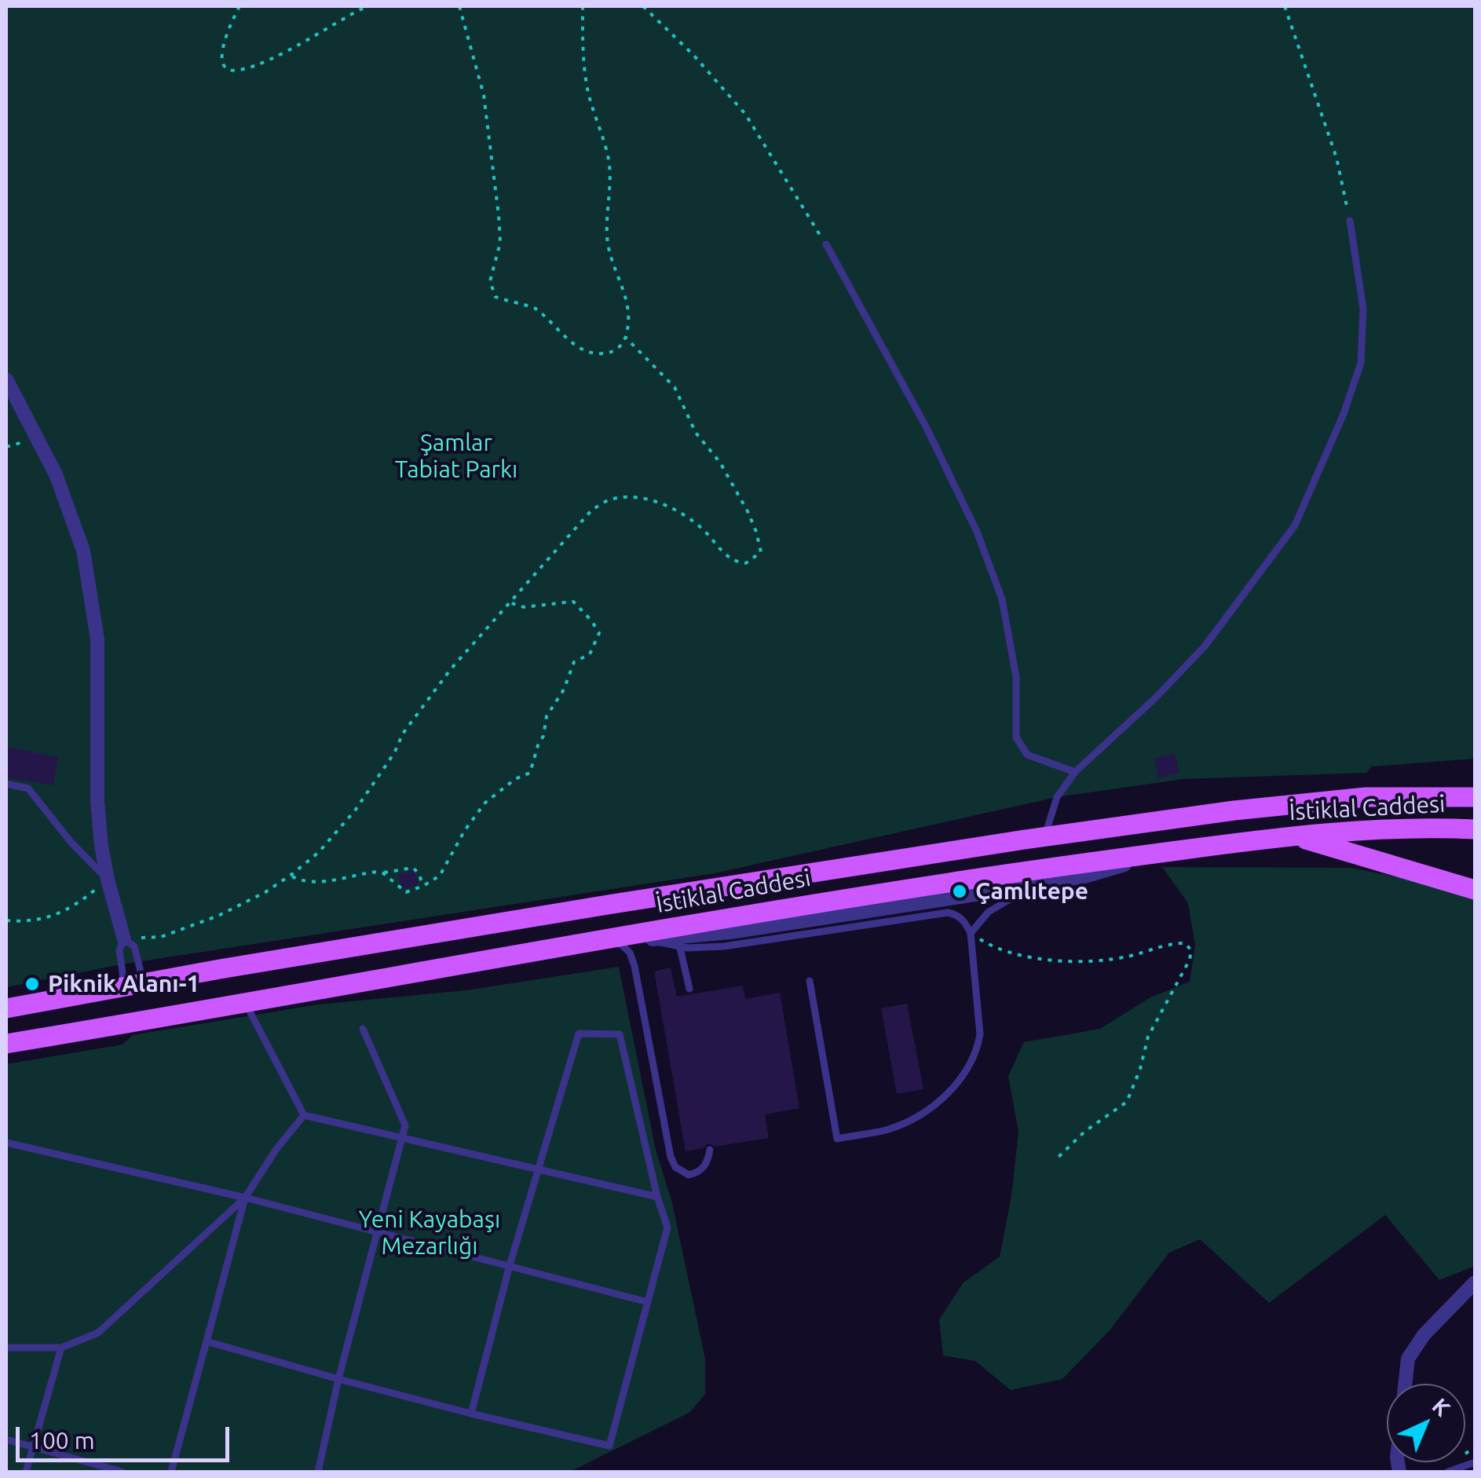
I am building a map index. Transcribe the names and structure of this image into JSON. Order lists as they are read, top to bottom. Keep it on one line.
{"streets":{"main road":["İstiklal Caddesi"]},"parks":["Şamlar Tabiat Parkı","Yeni Kayabaşı Mezarlığı"],"places":["Çamlıtepe","Piknik Alanı-1"],"scale_bar":"100 m","north":"top right"}
